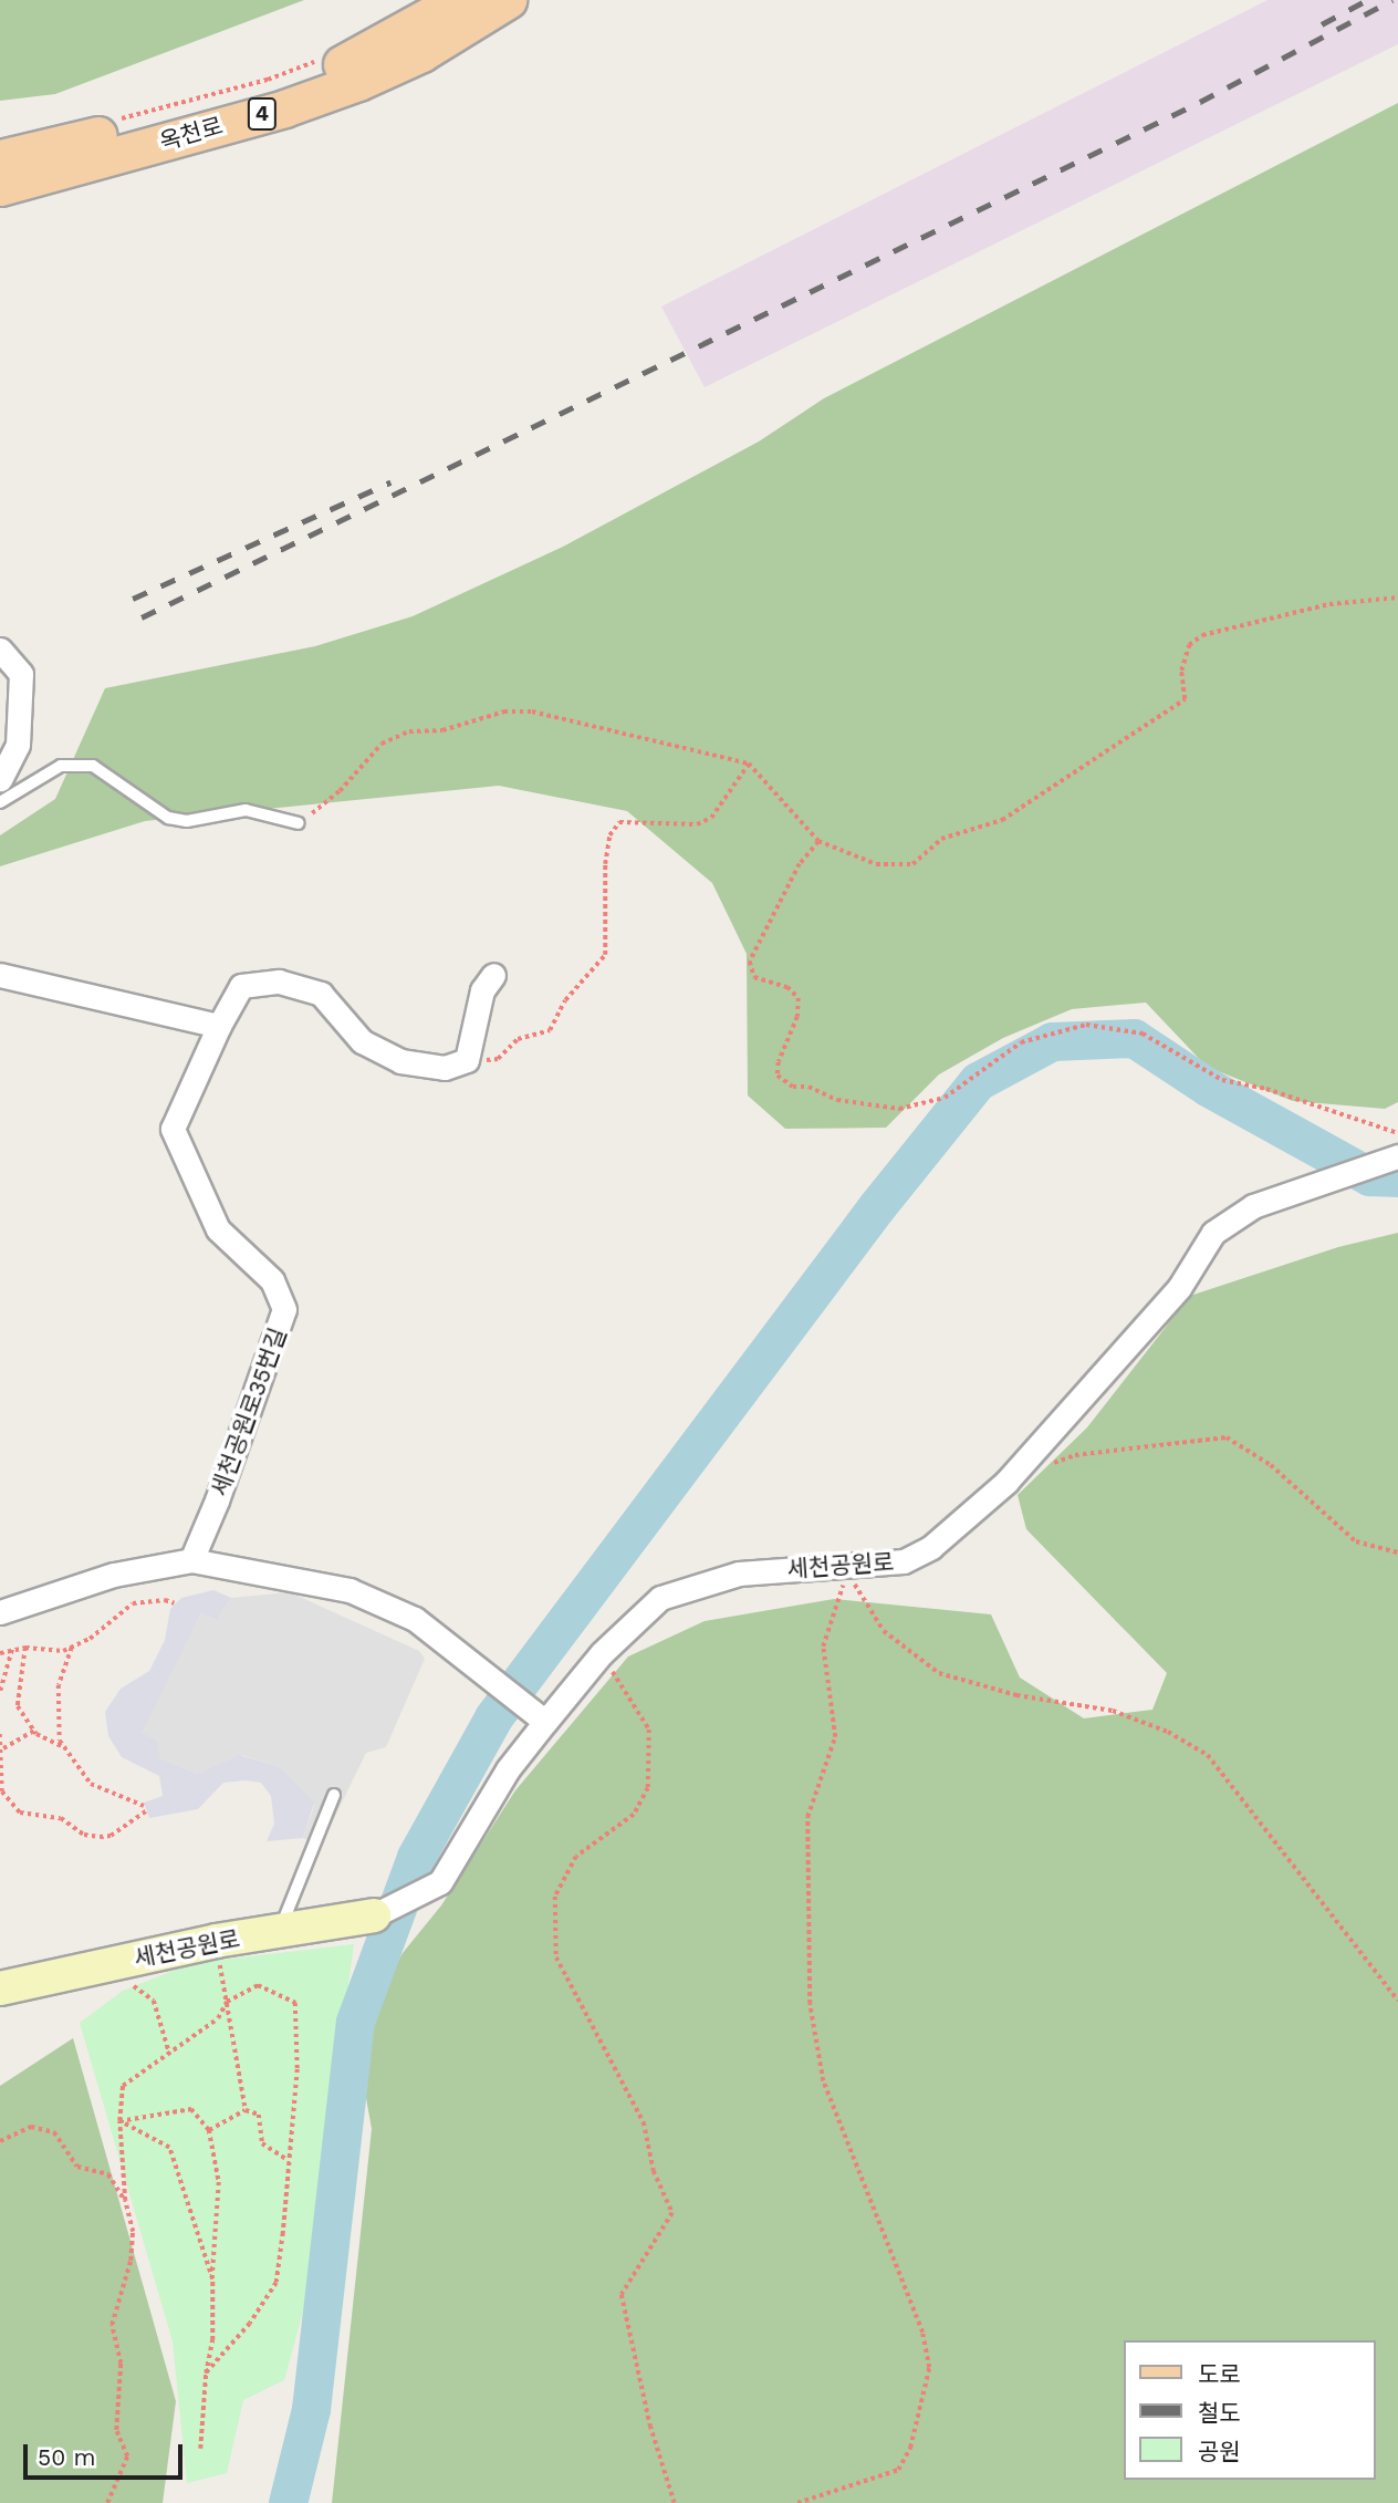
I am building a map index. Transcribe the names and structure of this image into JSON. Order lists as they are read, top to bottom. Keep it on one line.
{"streets":{"main road":["4","옥천로"],"street":["세천공원로35번길","세천공원로"]},"legend":["도로","철도","공원"],"scale_bar":"50 m"}
